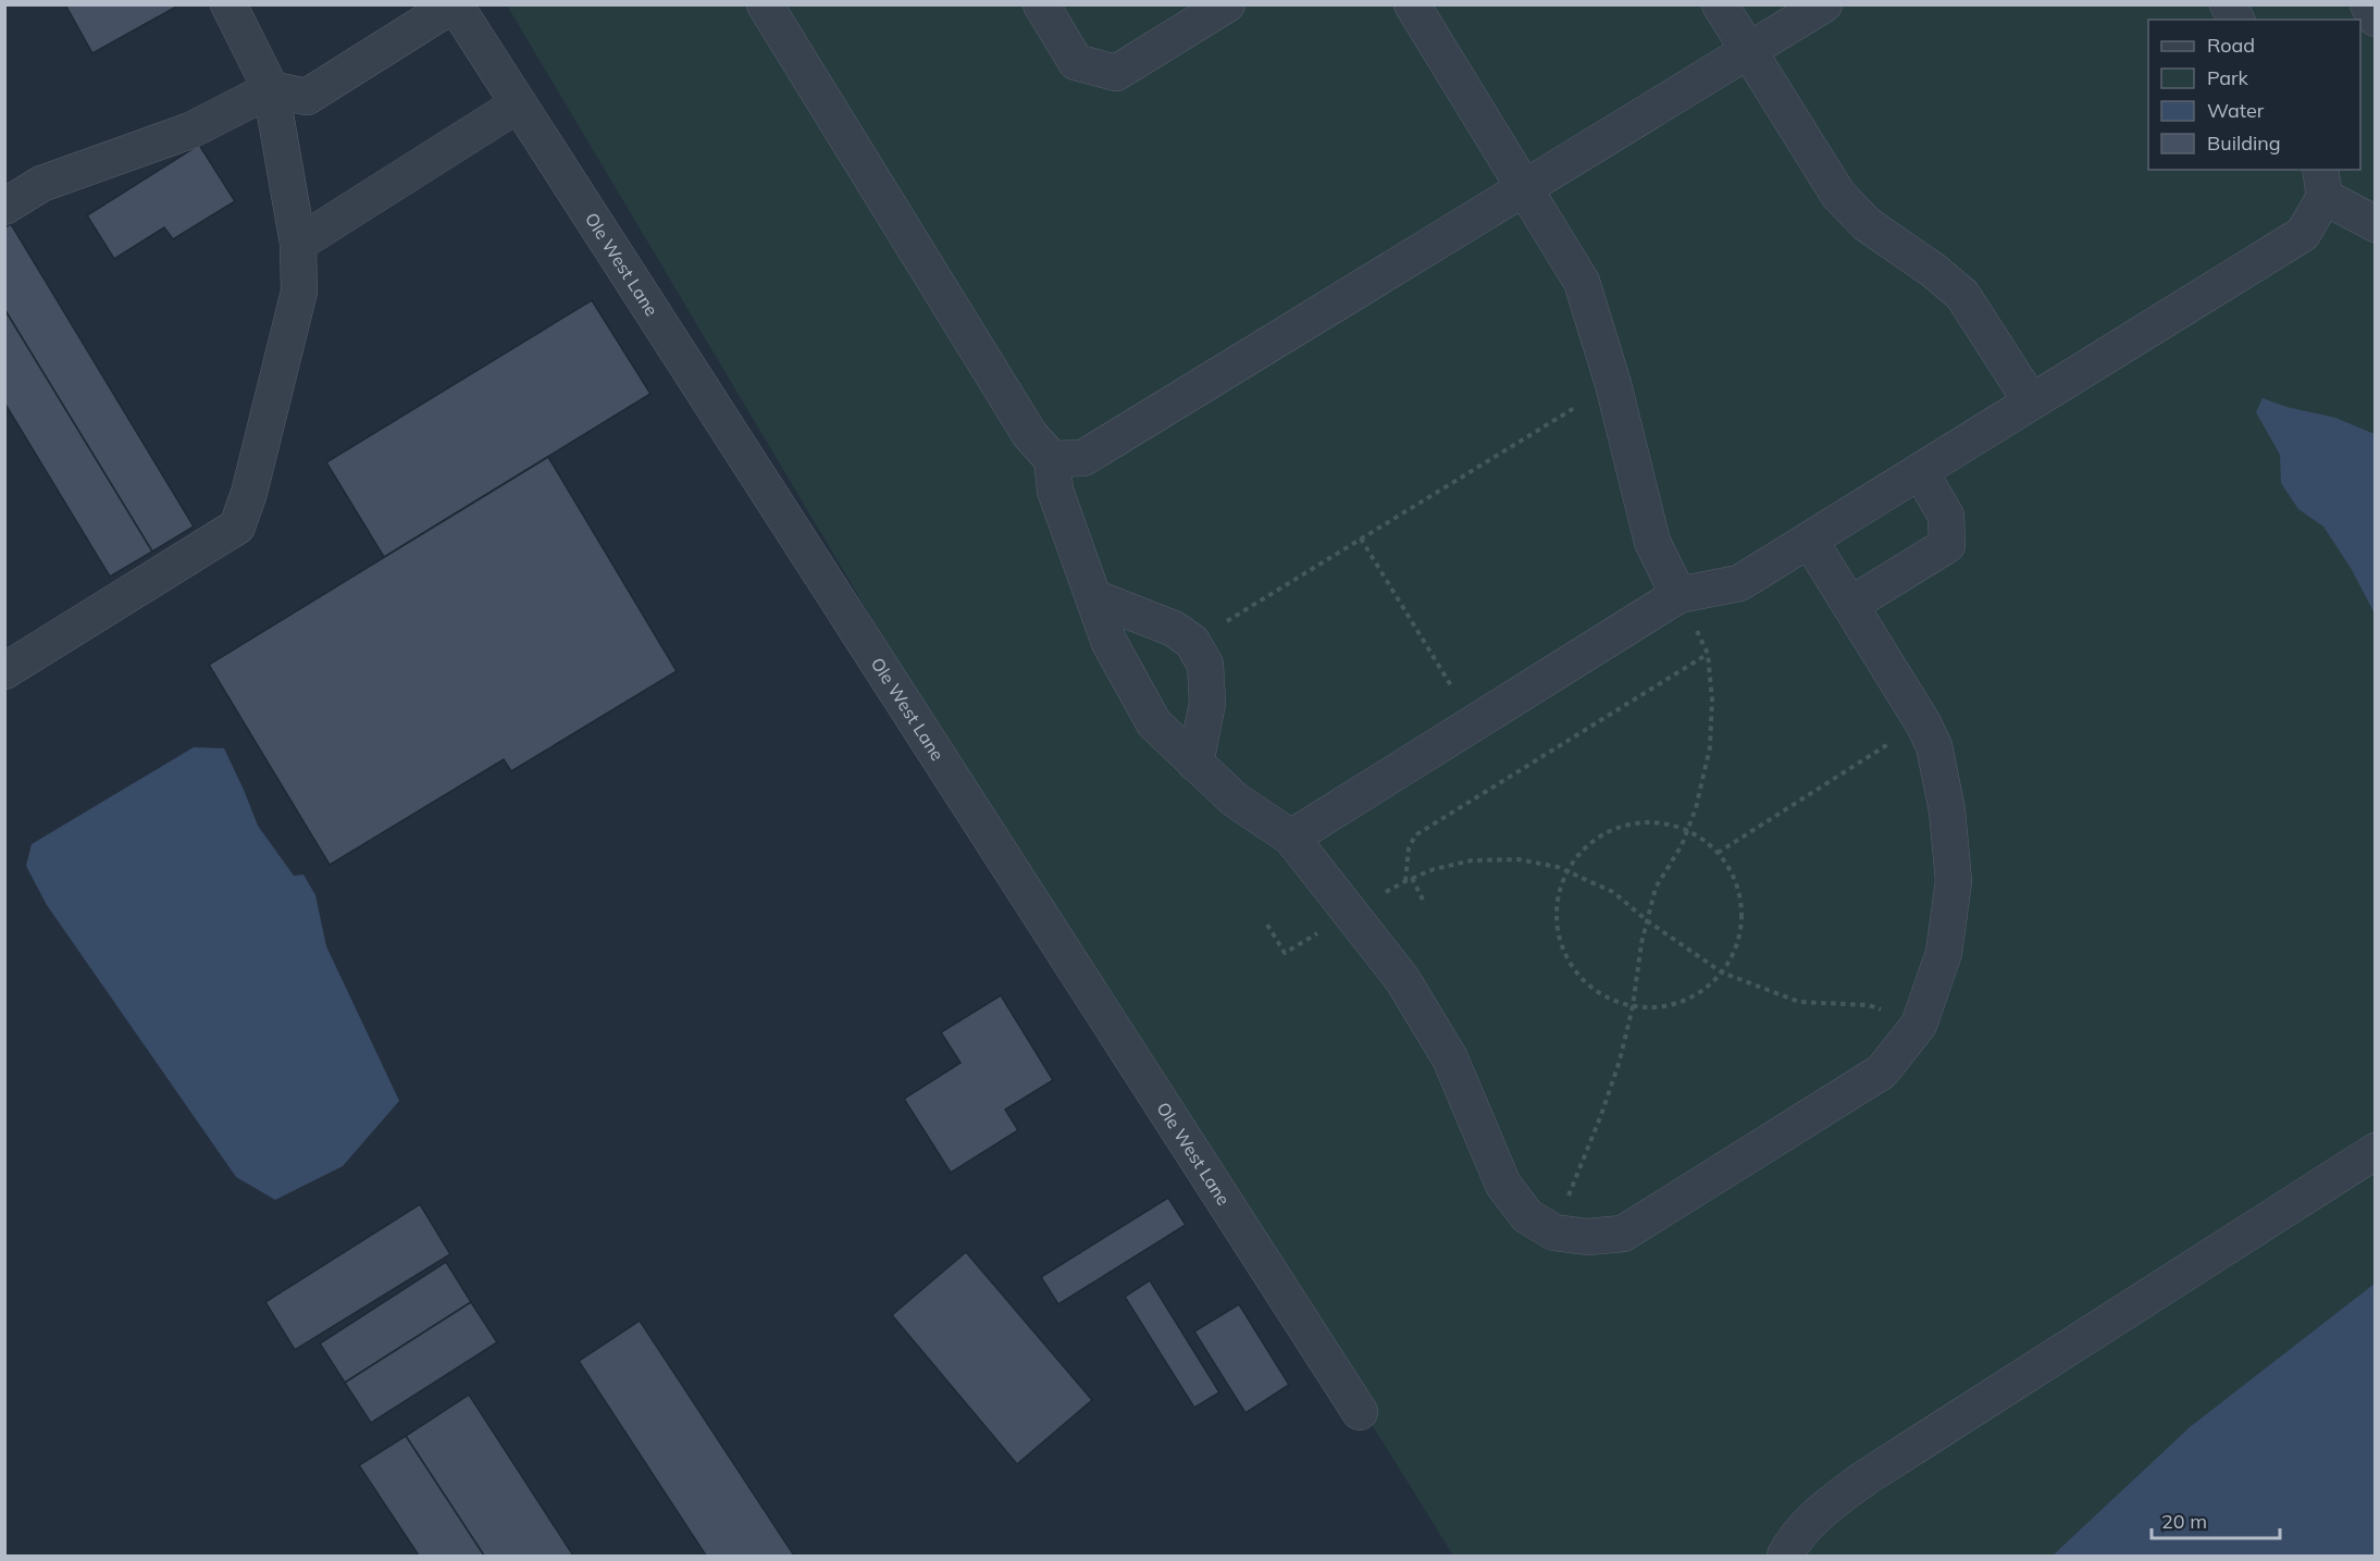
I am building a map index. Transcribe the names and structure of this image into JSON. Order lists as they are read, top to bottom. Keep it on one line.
{"streets":{"street":["Ole West Lane"]},"legend":["Road","Park","Water","Building"],"scale_bar":"20 m"}
